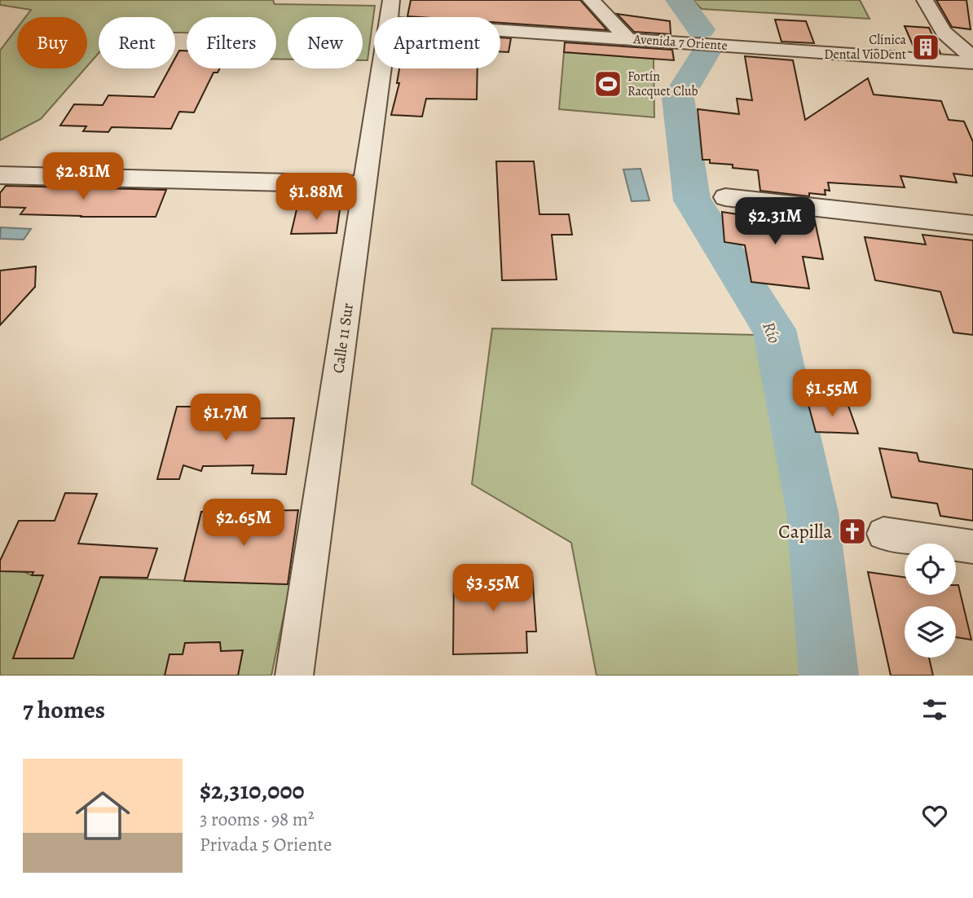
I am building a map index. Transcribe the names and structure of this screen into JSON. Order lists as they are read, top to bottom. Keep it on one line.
{"streets":{"street":["Avenida 7 Oriente","Calle 11 Sur"]},"crossings":[["Avenida 7 Oriente","Calle 11 Sur"]],"water":["Río"],"places":{"building":["Clínica Dental VioDent"],"sports":["Fortín Racquet Club"],"church":["Capilla"]},"page":{"chip":["Buy","Rent","Filters","New","Apartment"],"price":["$2.81M","$1.88M","$2.31M","$1.55M","$1.7M","$2.65M","$3.55M"],"heading":"7 homes","list":[{"name":"$2,310,000","note":"3 rooms · 98 m² · Privada 5 Oriente"}]}}
